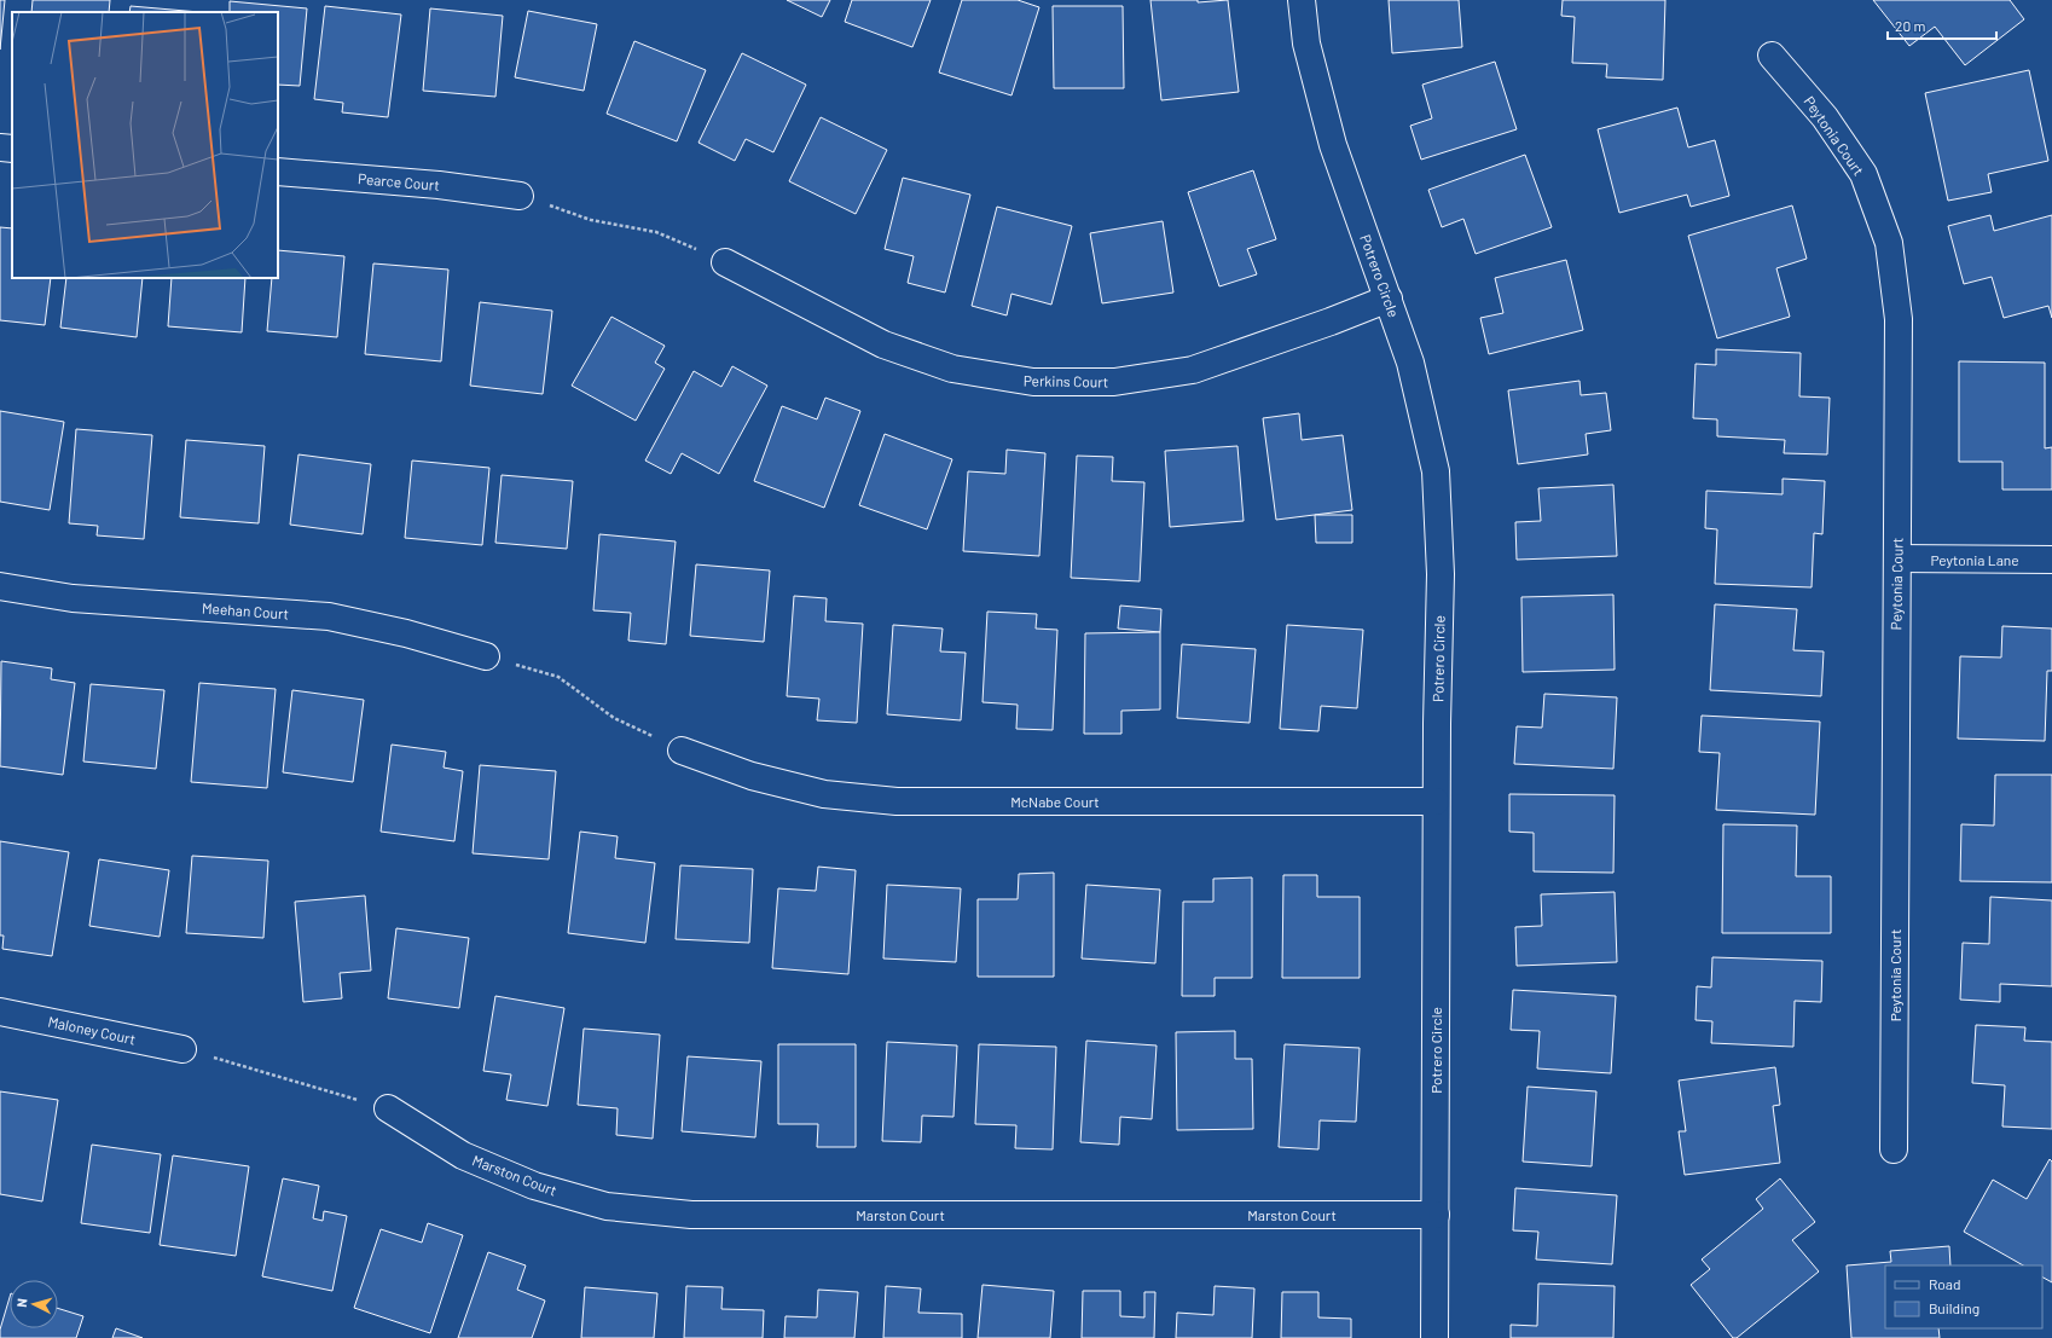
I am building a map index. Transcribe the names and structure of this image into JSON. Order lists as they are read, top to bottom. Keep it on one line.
{"streets":{"street":["Peytonia Court","Pearce Court","Potrero Circle","Perkins Court","Peytonia Lane","Meehan Court","McNabe Court","Maloney Court","Marston Court"]},"crossings":[["Peytonia Court","Peytonia Lane"],["Potrero Circle","Perkins Court"],["Potrero Circle","McNabe Court"],["Potrero Circle","Marston Court"]],"legend":["Road","Building"],"scale_bar":"20 m","north":"left"}
